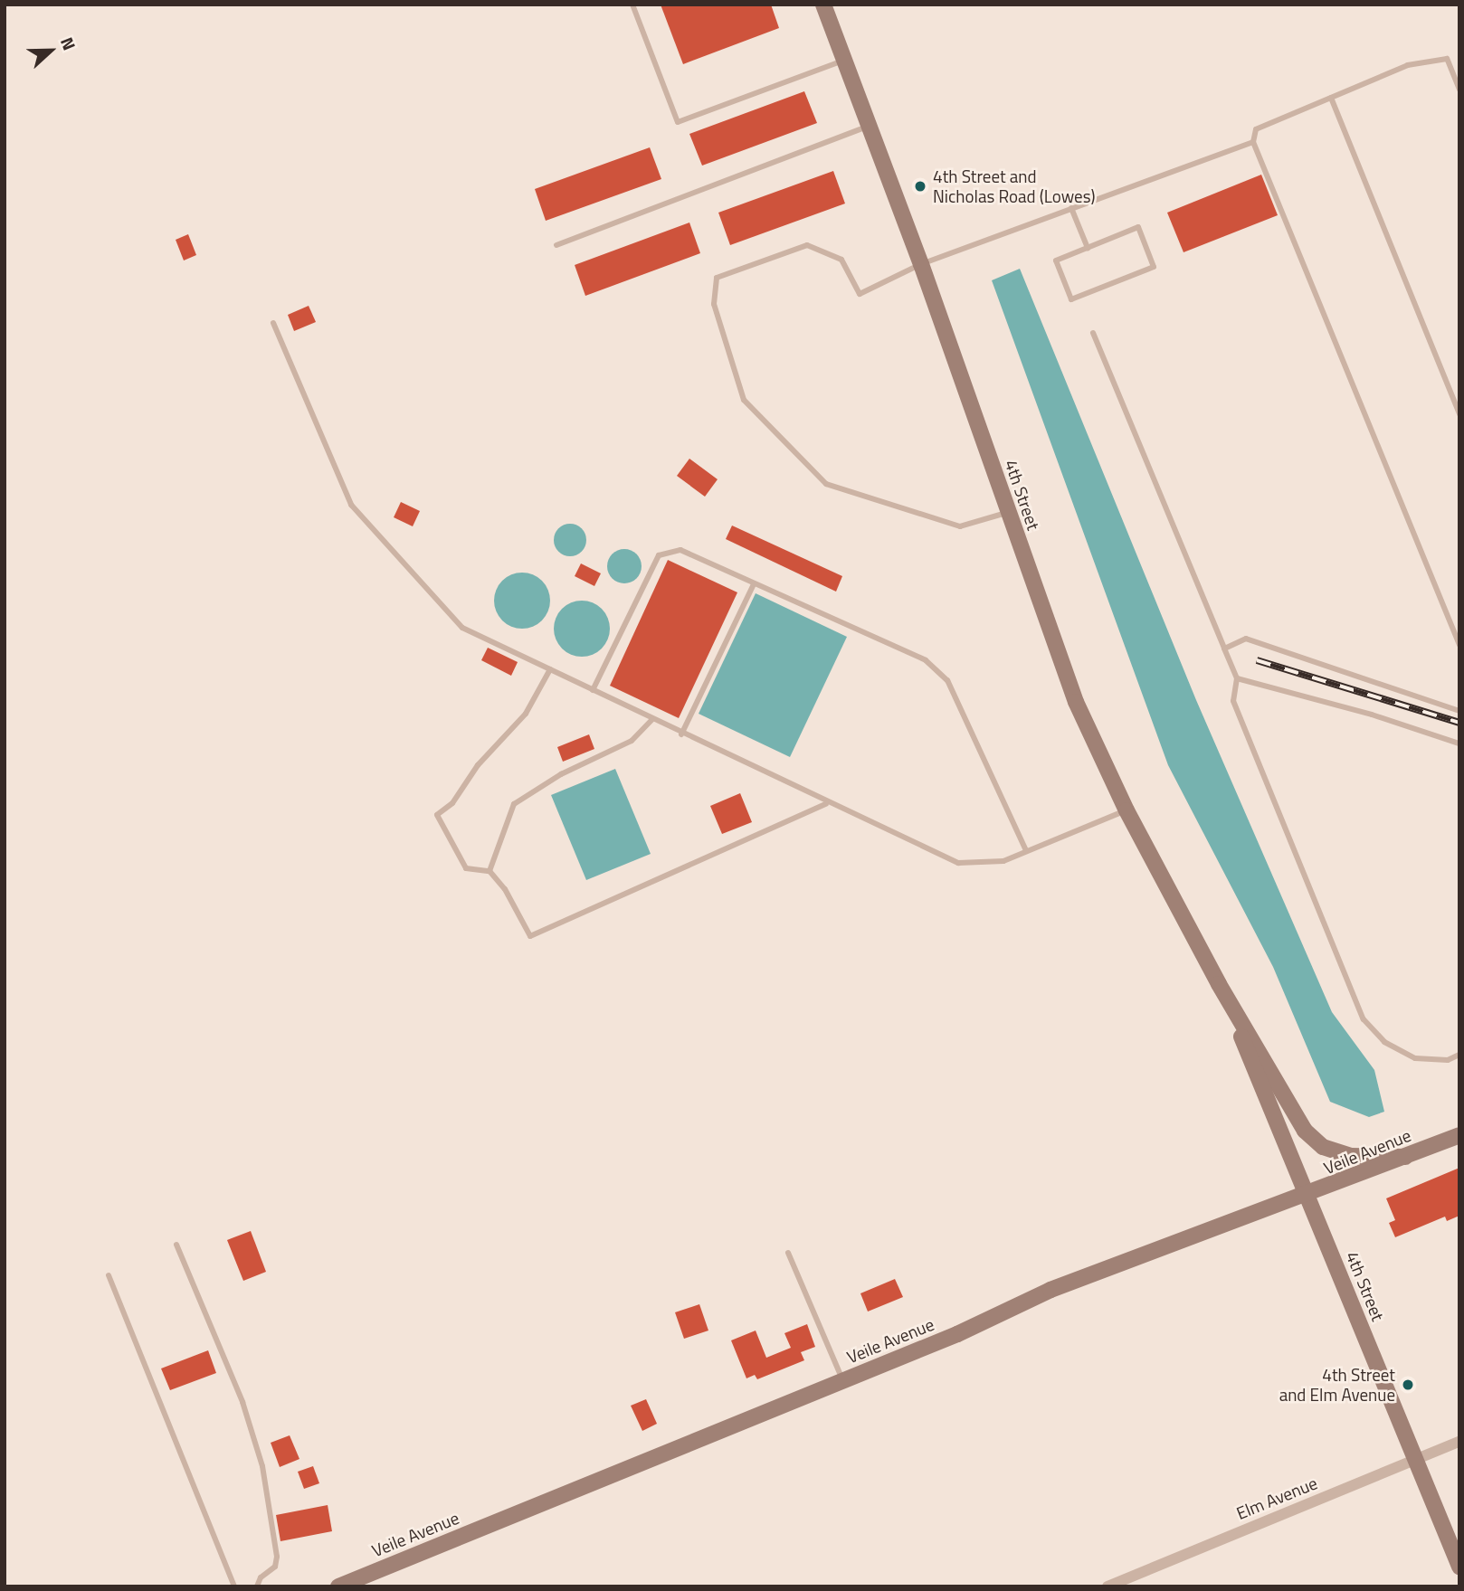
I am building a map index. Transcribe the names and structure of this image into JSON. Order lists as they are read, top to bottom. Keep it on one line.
{"streets":{"street":["4th Street","Veile Avenue","Elm Avenue"]},"crossings":[["4th Street","Veile Avenue"],["4th Street","Elm Avenue"]],"places":["4th Street and Nicholas Road (Lowes)","4th Street and Elm Avenue"],"north":"right"}
